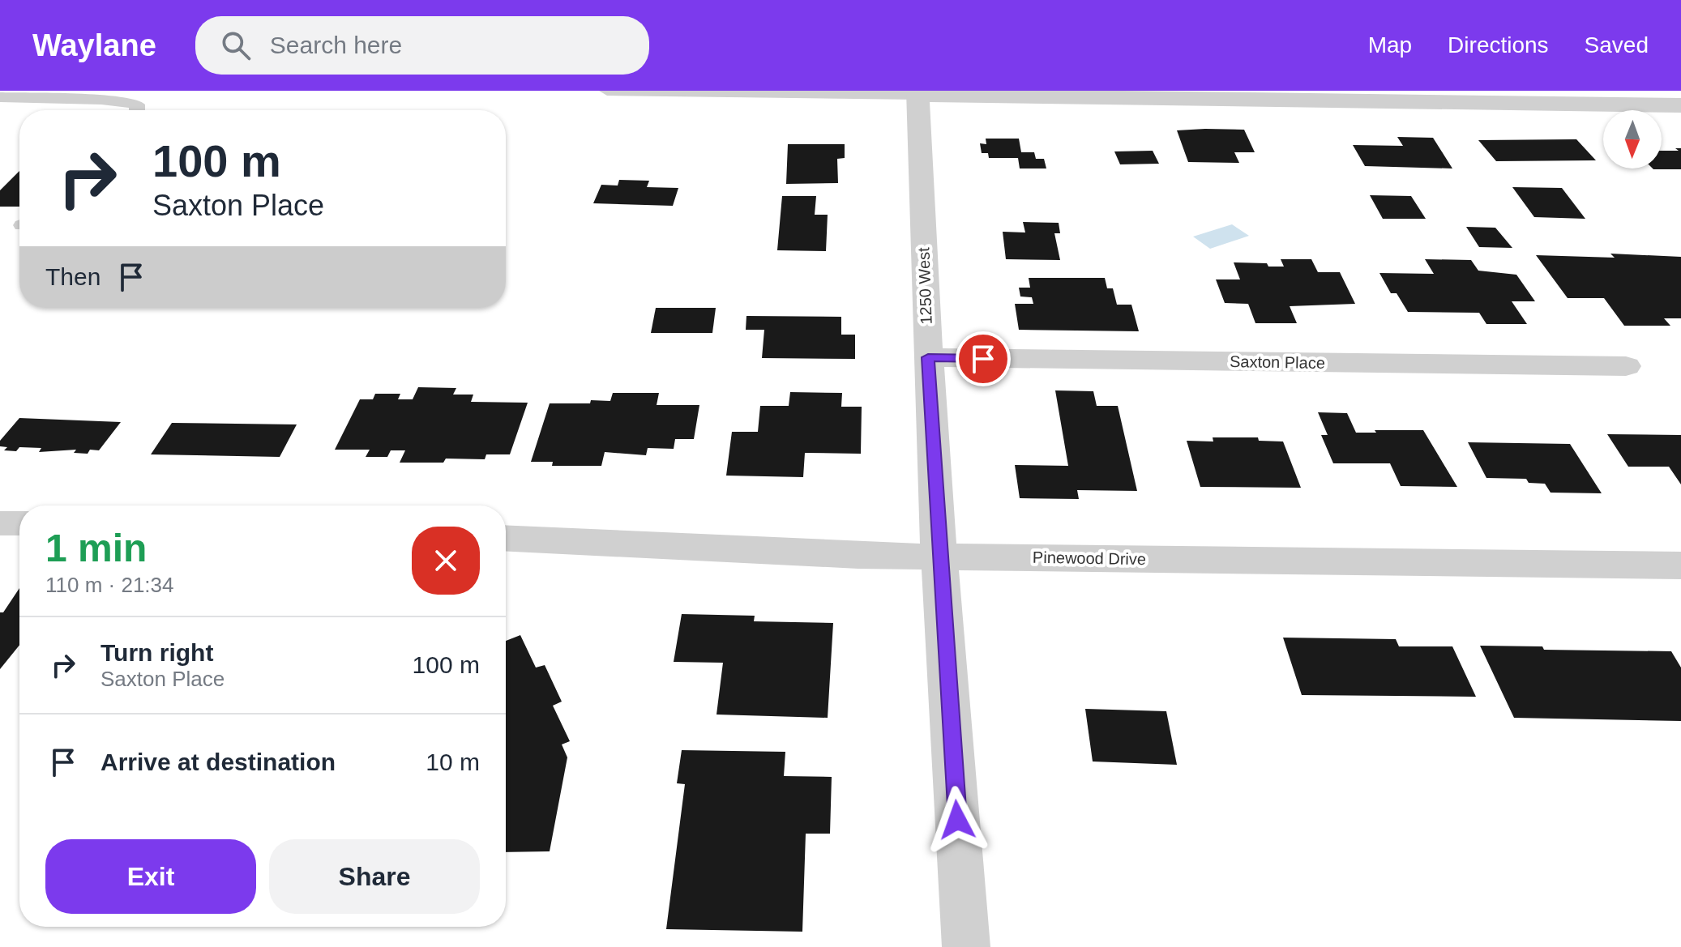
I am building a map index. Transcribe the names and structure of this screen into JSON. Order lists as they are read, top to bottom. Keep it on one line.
{"streets":{"street":["1250 West","Saxton Place","Pinewood Drive"]},"crossings":[["1250 West","Saxton Place"],["1250 West","Pinewood Drive"]],"north":"bottom","page":{"header":"Waylane","search":"Search here","nav":["Map","Directions","Saved"],"turn":["100 m","Saxton Place"],"then":"Then","heading":["1 min","110 m · 21:34"],"list":[{"name":"Turn right","note":"Saxton Place","value":"100 m"},{"name":"Arrive at destination","value":"10 m"}],"buttons":["Exit","Share"]}}
